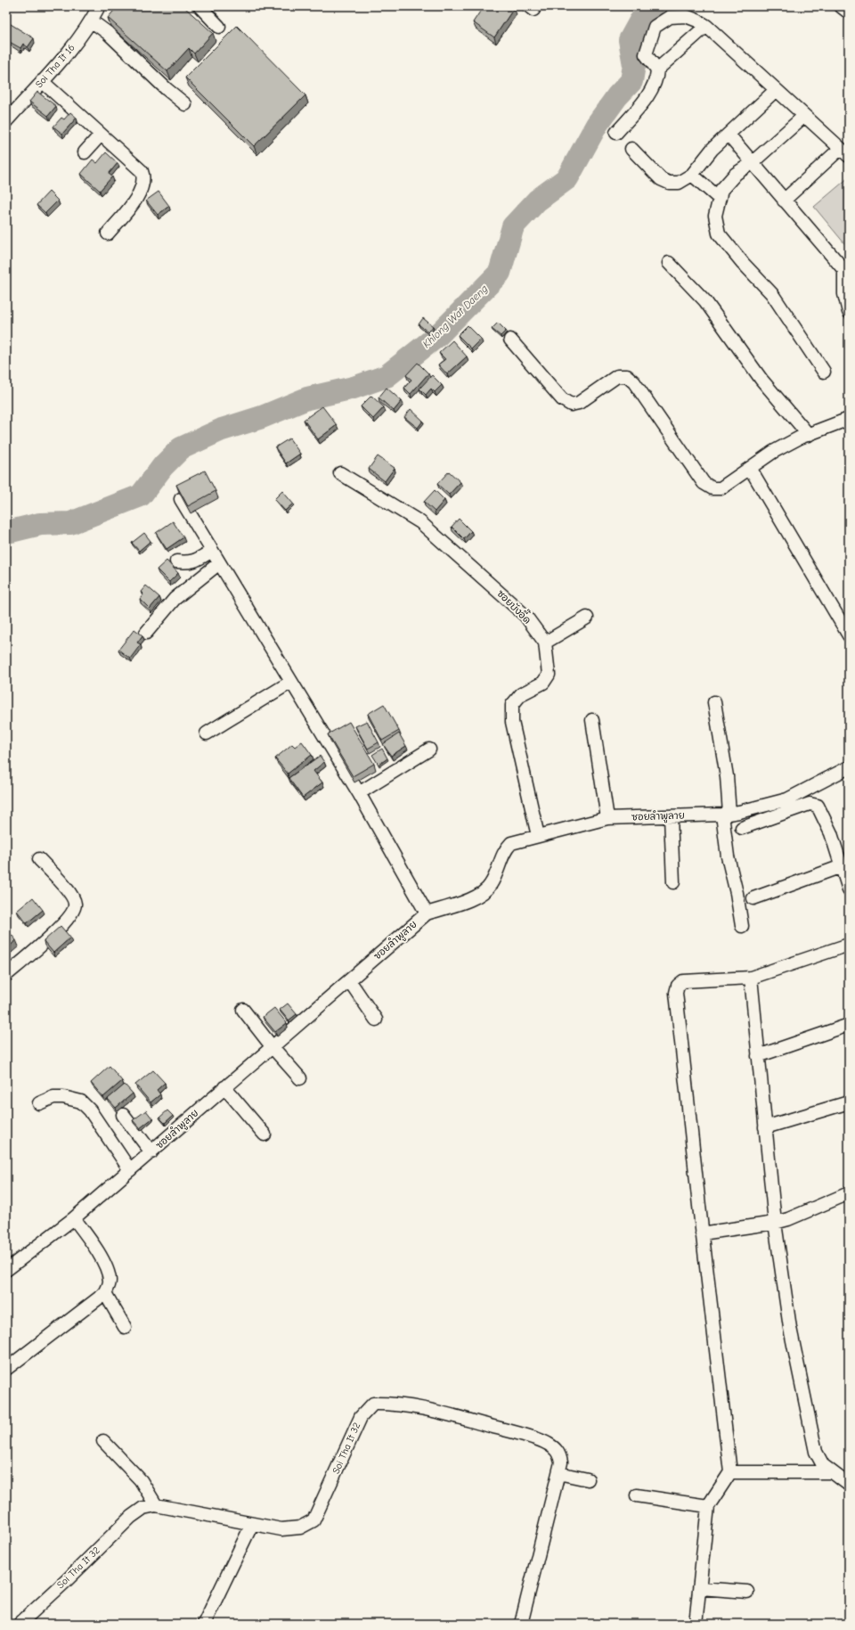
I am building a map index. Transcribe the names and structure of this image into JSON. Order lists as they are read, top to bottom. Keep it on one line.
{"streets":{"street":["Soi Tha It 16","ซอยบังอี๊ด","ซอยลำพูลาย","Soi Tha It 32"]},"crossings":[["ซอยบังอี๊ด","ซอยลำพูลาย"]],"water":["Khlong Wat Daeng"]}
